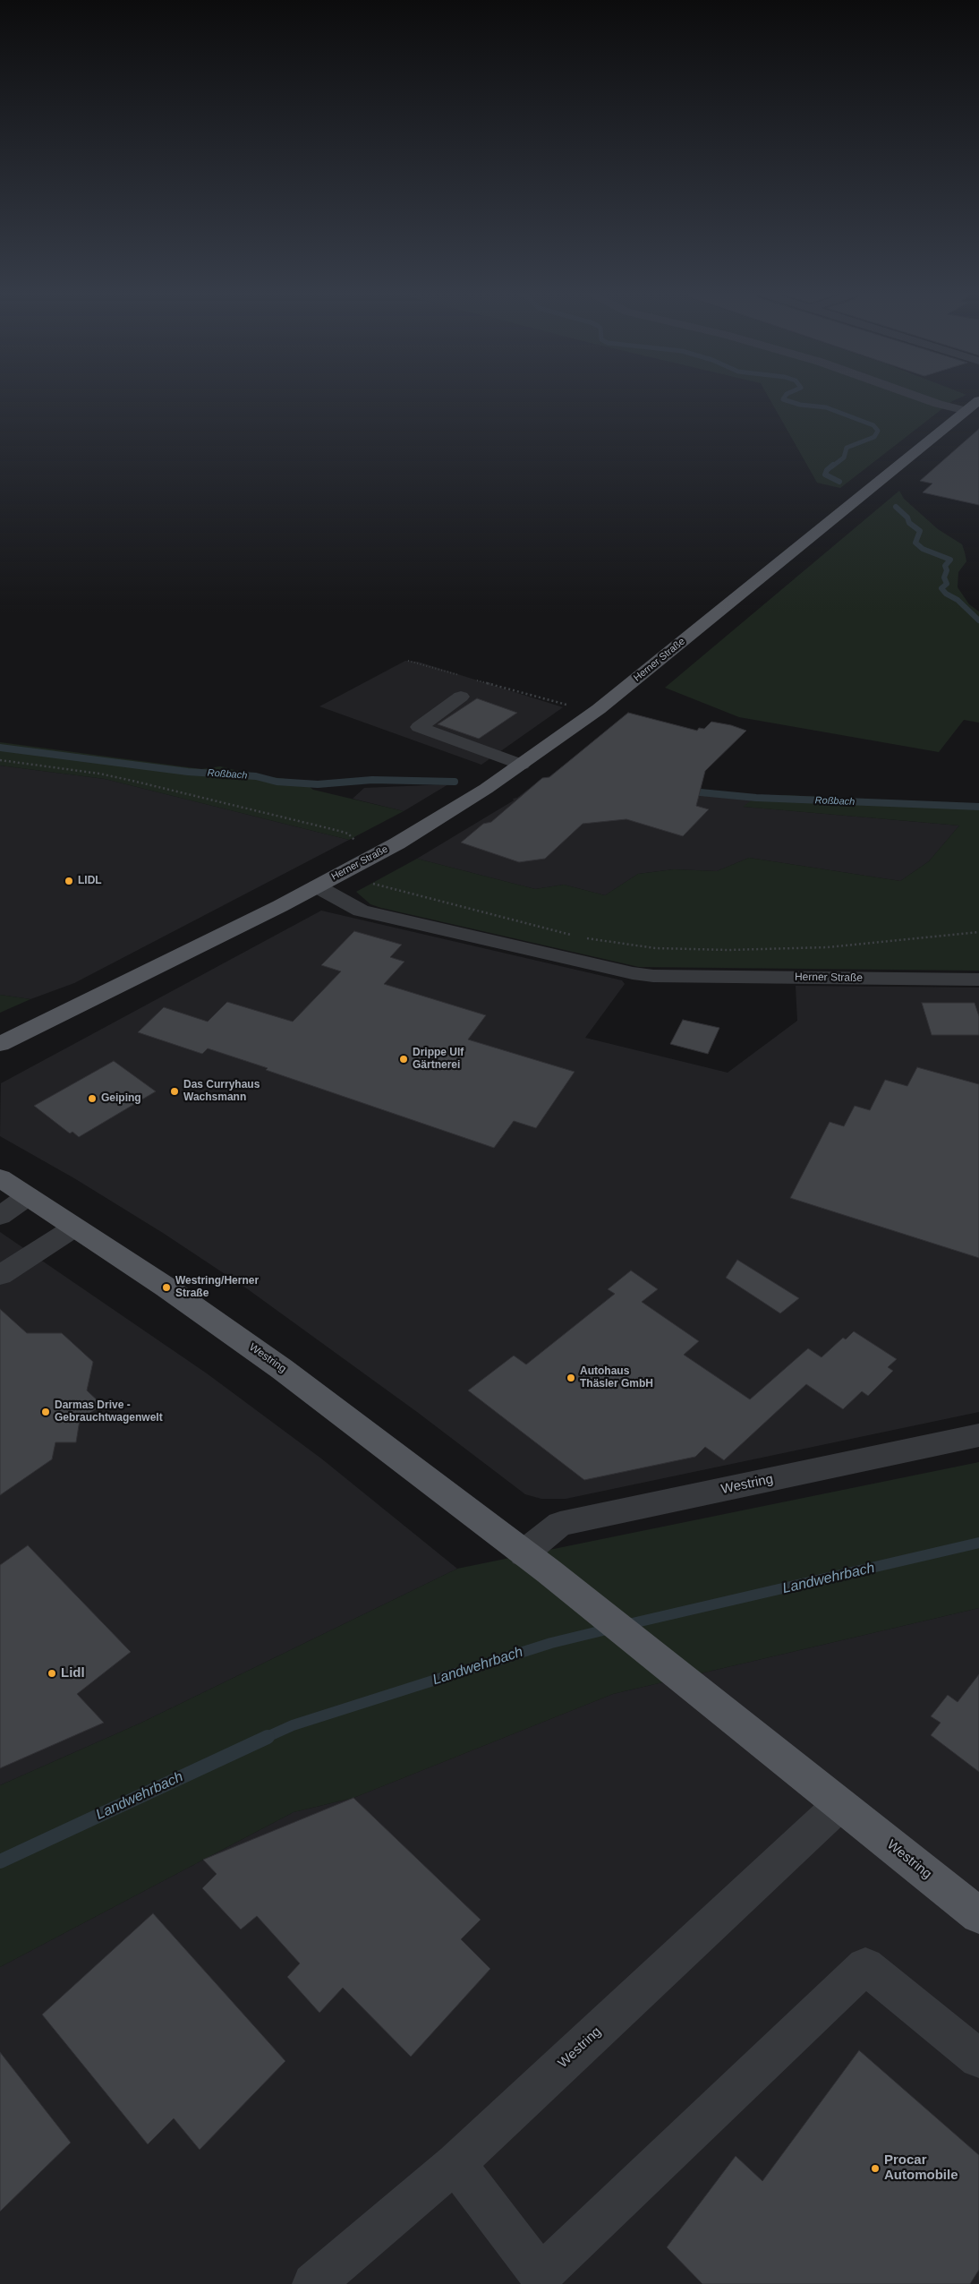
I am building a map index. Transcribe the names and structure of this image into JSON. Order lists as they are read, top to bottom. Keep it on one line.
{"streets":{"main road":["Herner Straße","Westring"]},"water":["Roßbach","Landwehrbach"],"places":["LIDL","Drippe Ulf Gärtnerei","Das Curryhaus Wachsmann","Geiping","Westring/Herner Straße","Autohaus Thäsler GmbH","Darmas Drive - Gebrauchtwagenwelt","Lidl","Procar Automobile"]}
